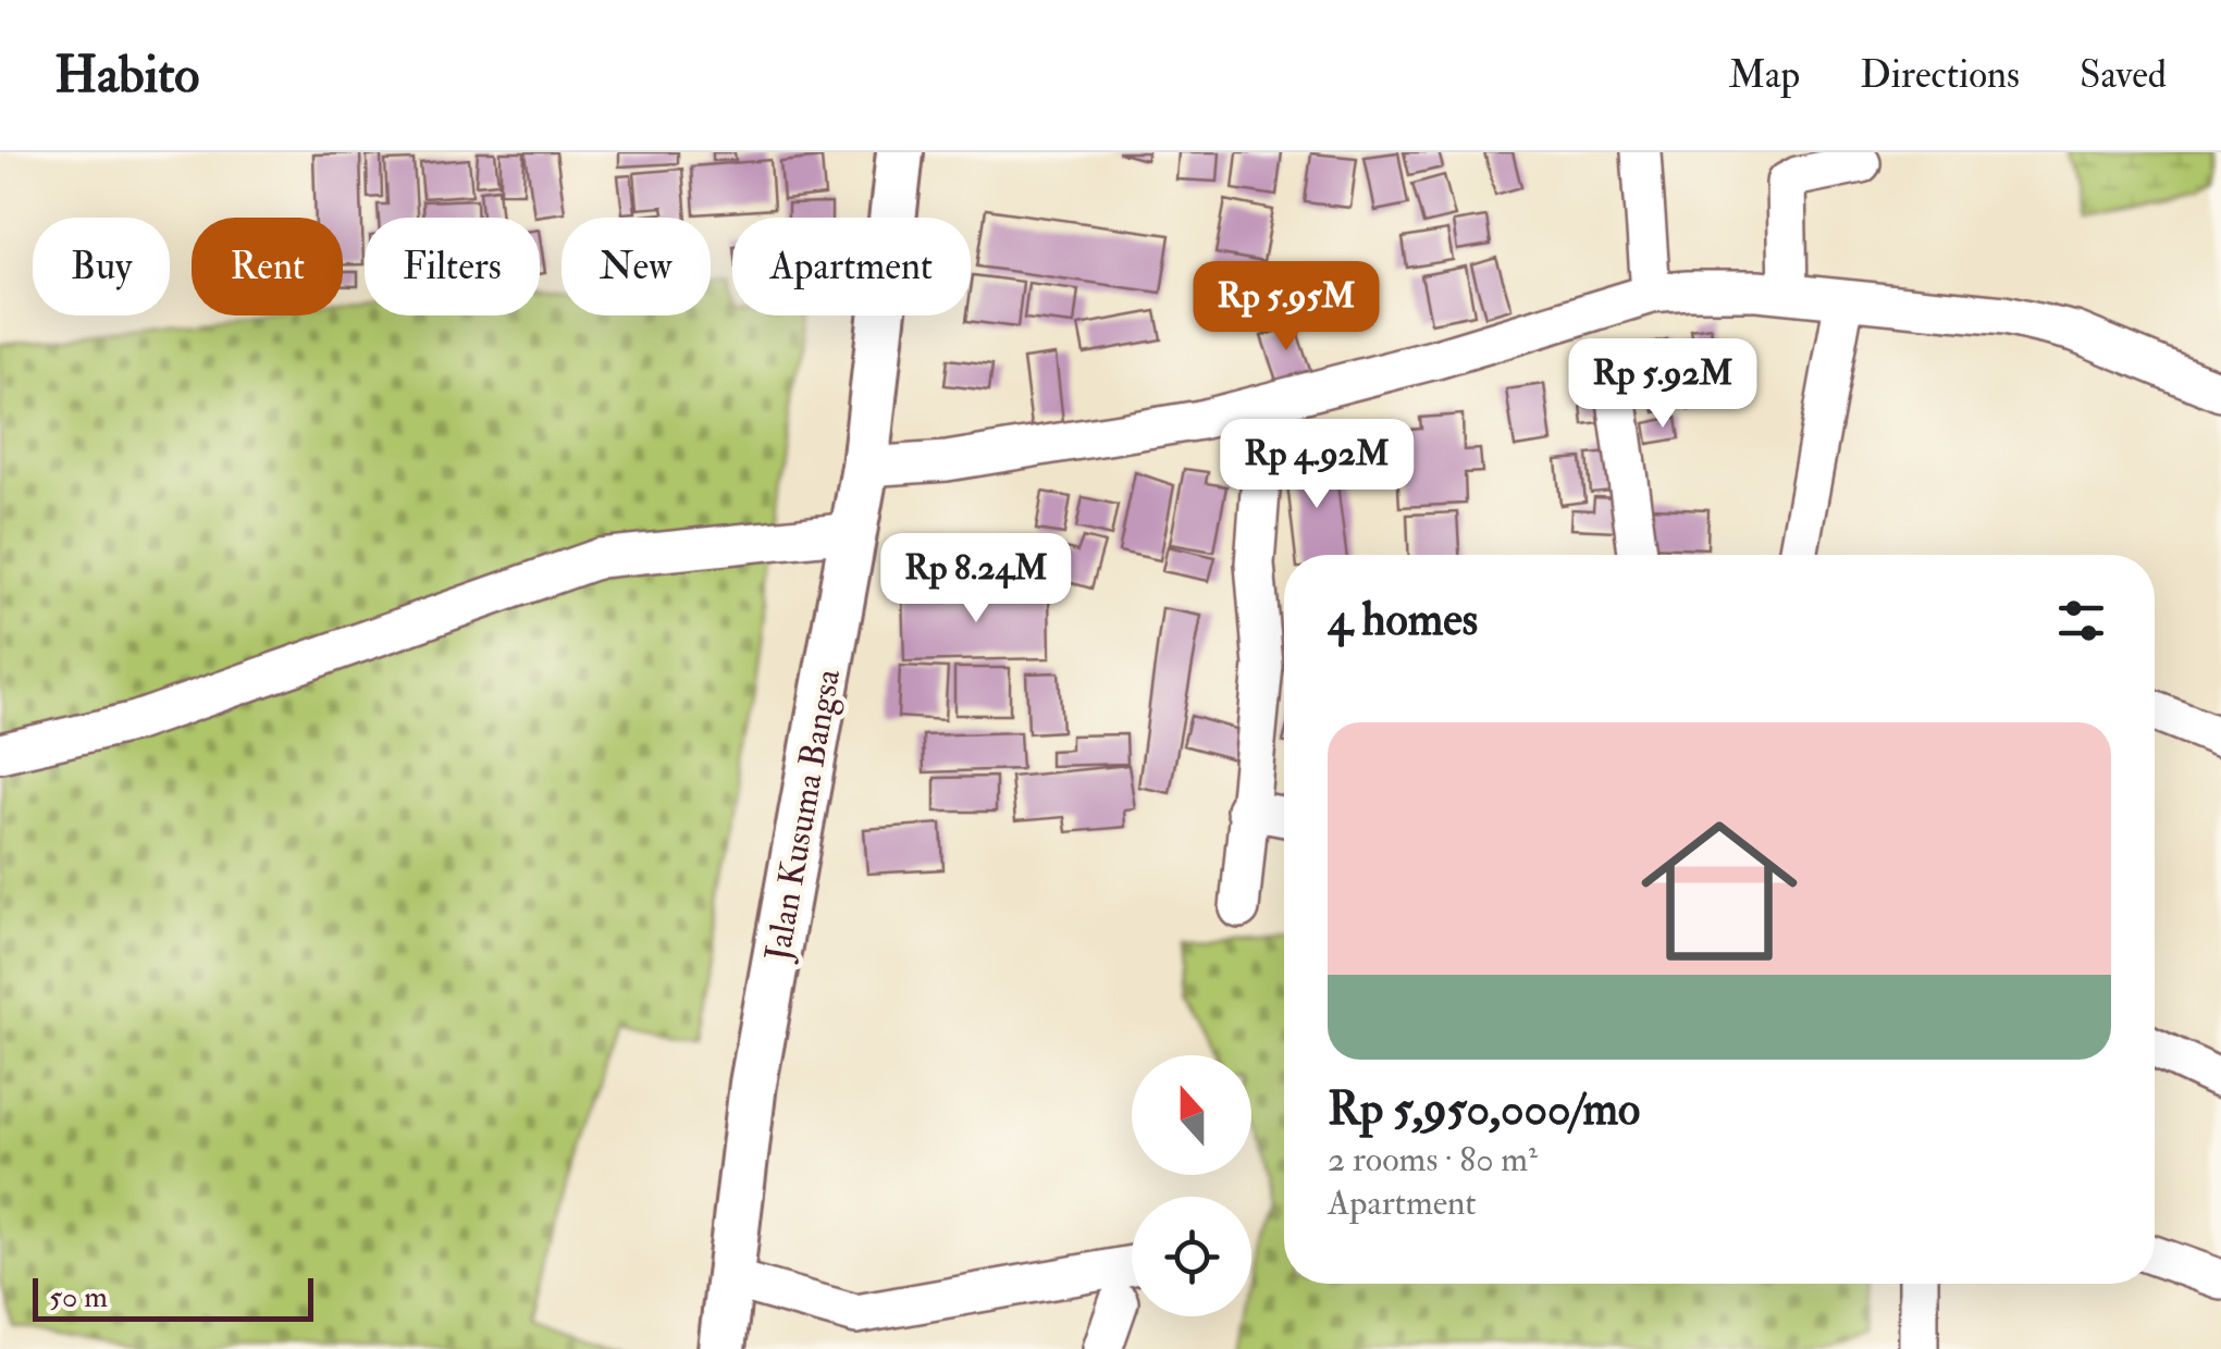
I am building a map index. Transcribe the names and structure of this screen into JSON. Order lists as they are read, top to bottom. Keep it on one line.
{"streets":{"street":["Jalan Kusuma Bangsa"]},"scale_bar":"50 m","north":"top","page":{"header":"Habito","nav":["Map","Directions","Saved"],"chip":["Buy","Rent","Filters","New","Apartment"],"price":["Rp 5.95M","Rp 5.92M","Rp 4.92M","Rp 8.24M"],"heading":"4 homes","list":[{"name":"Rp 5,950,000/mo","note":"2 rooms · 80 m² · Apartment"}],"scale":"50 m"}}
